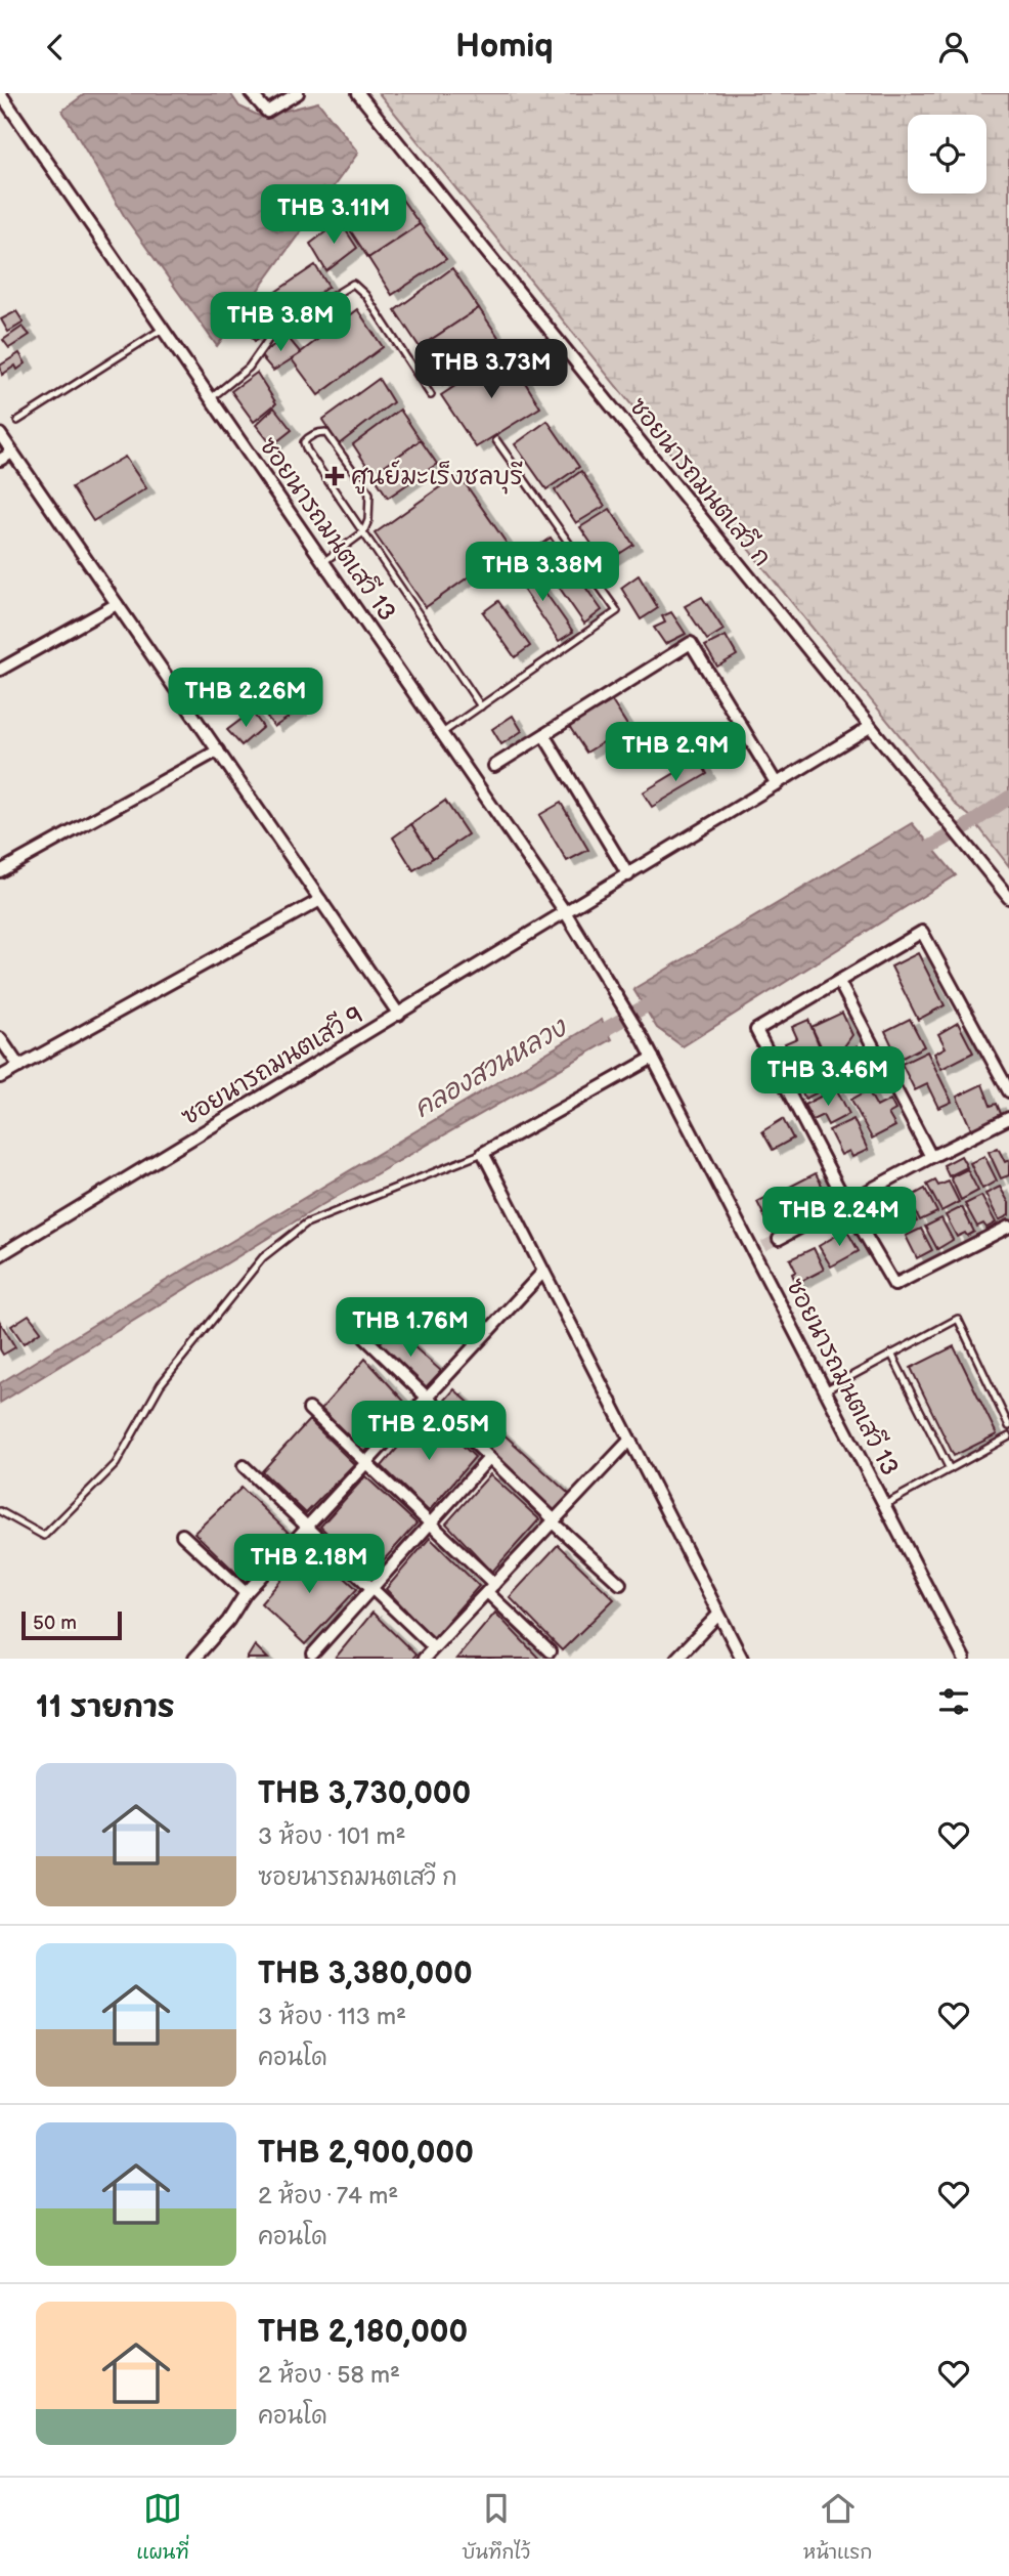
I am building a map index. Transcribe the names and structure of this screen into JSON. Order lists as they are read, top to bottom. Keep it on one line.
{"streets":{"street":["ซอยนารถมนตเสวี ก","ซอยนารถมนตเสวี 13","ซอยนารถมนตเสวี 9"]},"crossings":[["ซอยนารถมนตเสวี ก","ซอยนารถมนตเสวี 9"],["ซอยนารถมนตเสวี 13","ซอยนารถมนตเสวี 9"]],"water":["คลองสวนหลวง"],"places":{"health":["ศูนย์มะเร็งชลบุรี"]},"scale_bar":"50 m","page":{"header":"Homiq","price":["THB 3.11M","THB 3.8M","THB 3.73M","THB 3.38M","THB 2.26M","THB 2.9M","THB 3.46M","THB 2.24M","THB 1.76M","THB 2.05M","THB 2.18M"],"scale":"50 m","heading":"11 รายการ","list":[{"name":"THB 3,730,000","note":"3 ห้อง · 101 m² · ซอยนารถมนตเสวี ก"},{"name":"THB 3,380,000","note":"3 ห้อง · 113 m² · คอนโด"},{"name":"THB 2,900,000","note":"2 ห้อง · 74 m² · คอนโด"},{"name":"THB 2,180,000","note":"2 ห้อง · 58 m² · คอนโด"}],"tabs":["แผนที่","บันทึกไว้","หน้าแรก"]}}
